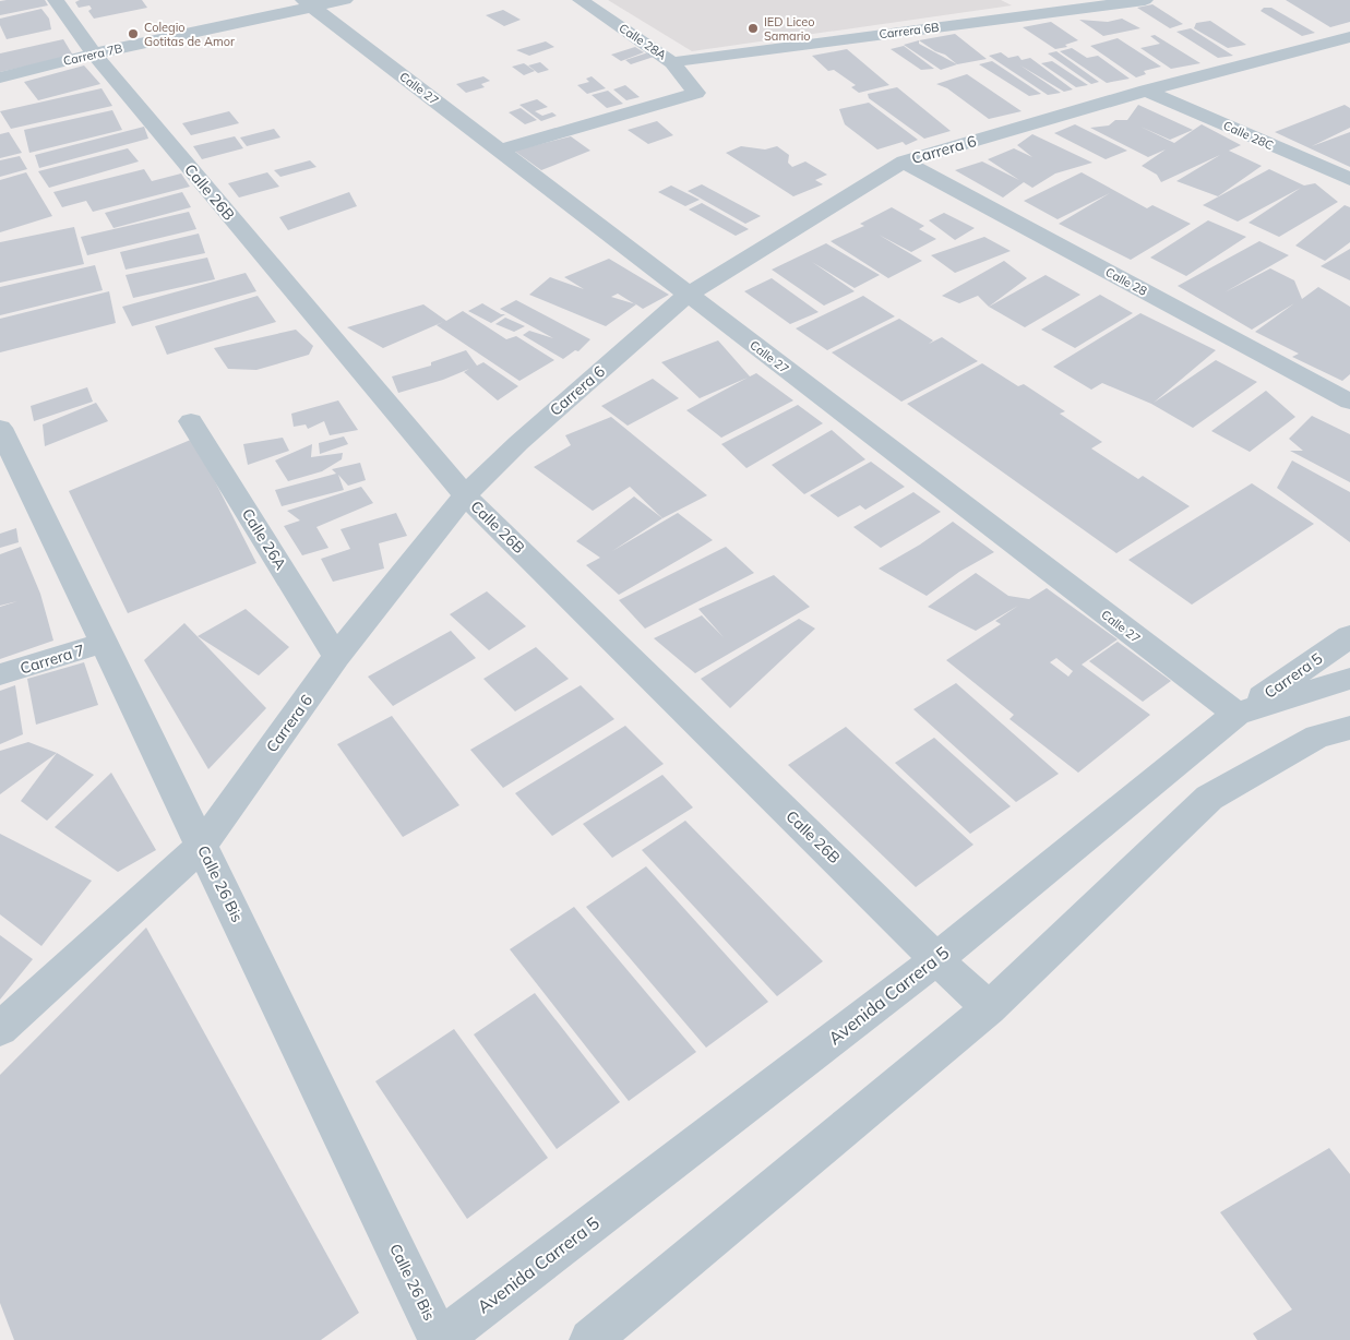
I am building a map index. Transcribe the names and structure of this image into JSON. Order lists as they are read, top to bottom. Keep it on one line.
{"streets":{"street":["Carrera 6B","Calle 28A","Carrera 7B","Calle 27","Calle 28C","Carrera 6","Calle 26B","Calle 28","Calle 26A","Carrera 7","Carrera 5","Calle 26 Bis","Avenida Carrera 5"]},"crossings":[["Carrera 6B","Calle 28A"],["Calle 28A","Calle 27"],["Carrera 7B","Calle 27"],["Carrera 7B","Calle 26B"],["Calle 27","Carrera 6"],["Calle 27","Carrera 5"],["Calle 27","Avenida Carrera 5"],["Calle 28C","Carrera 6"],["Carrera 6","Calle 26B"],["Carrera 6","Calle 28"],["Carrera 6","Calle 26A"],["Carrera 6","Calle 26 Bis"],["Calle 26B","Avenida Carrera 5"],["Carrera 7","Calle 26 Bis"],["Carrera 5","Avenida Carrera 5"],["Calle 26 Bis","Avenida Carrera 5"]],"places":["IED Liceo Samario","Colegio Gotitas de Amor"]}
